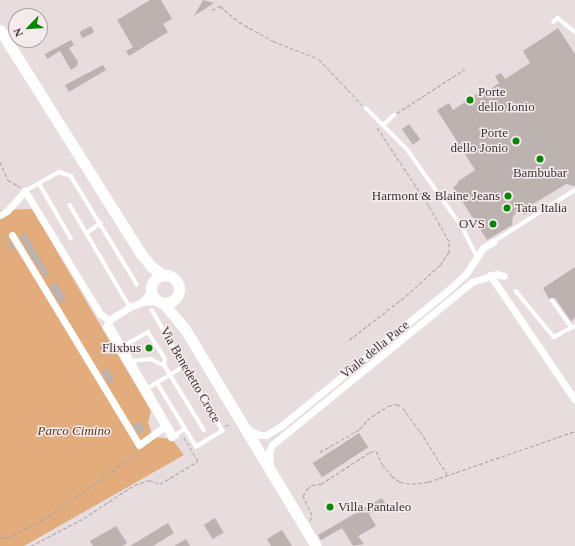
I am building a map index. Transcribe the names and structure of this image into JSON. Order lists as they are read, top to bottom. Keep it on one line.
{"streets":{"street":["Viale della Pace"],"lane":["Via Benedetto Croce"]},"parks":["Parco Cimino"],"places":["Porte dello Ionio","Porte dello Jonio","Bambubar","Harmont & Blaine Jeans","Tata Italia","OVS","Flixbus","Villa Pantaleo"],"north":"bottom left"}
